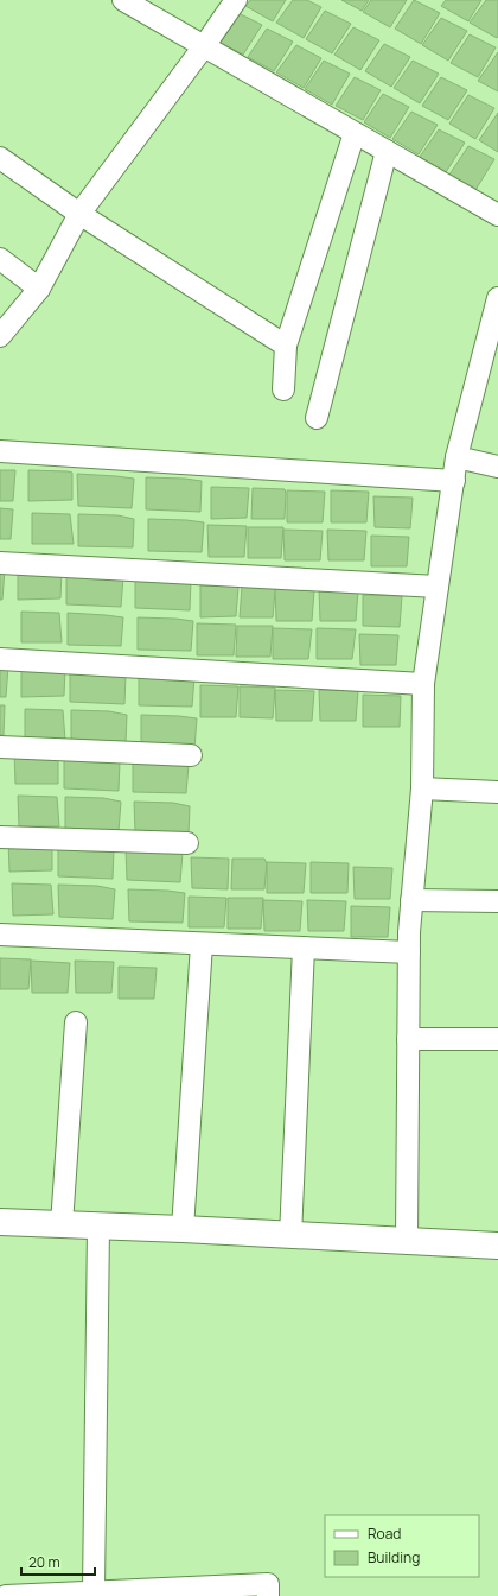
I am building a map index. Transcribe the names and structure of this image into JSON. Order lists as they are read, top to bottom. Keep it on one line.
{"legend":["Road","Building"],"scale_bar":"20 m"}
